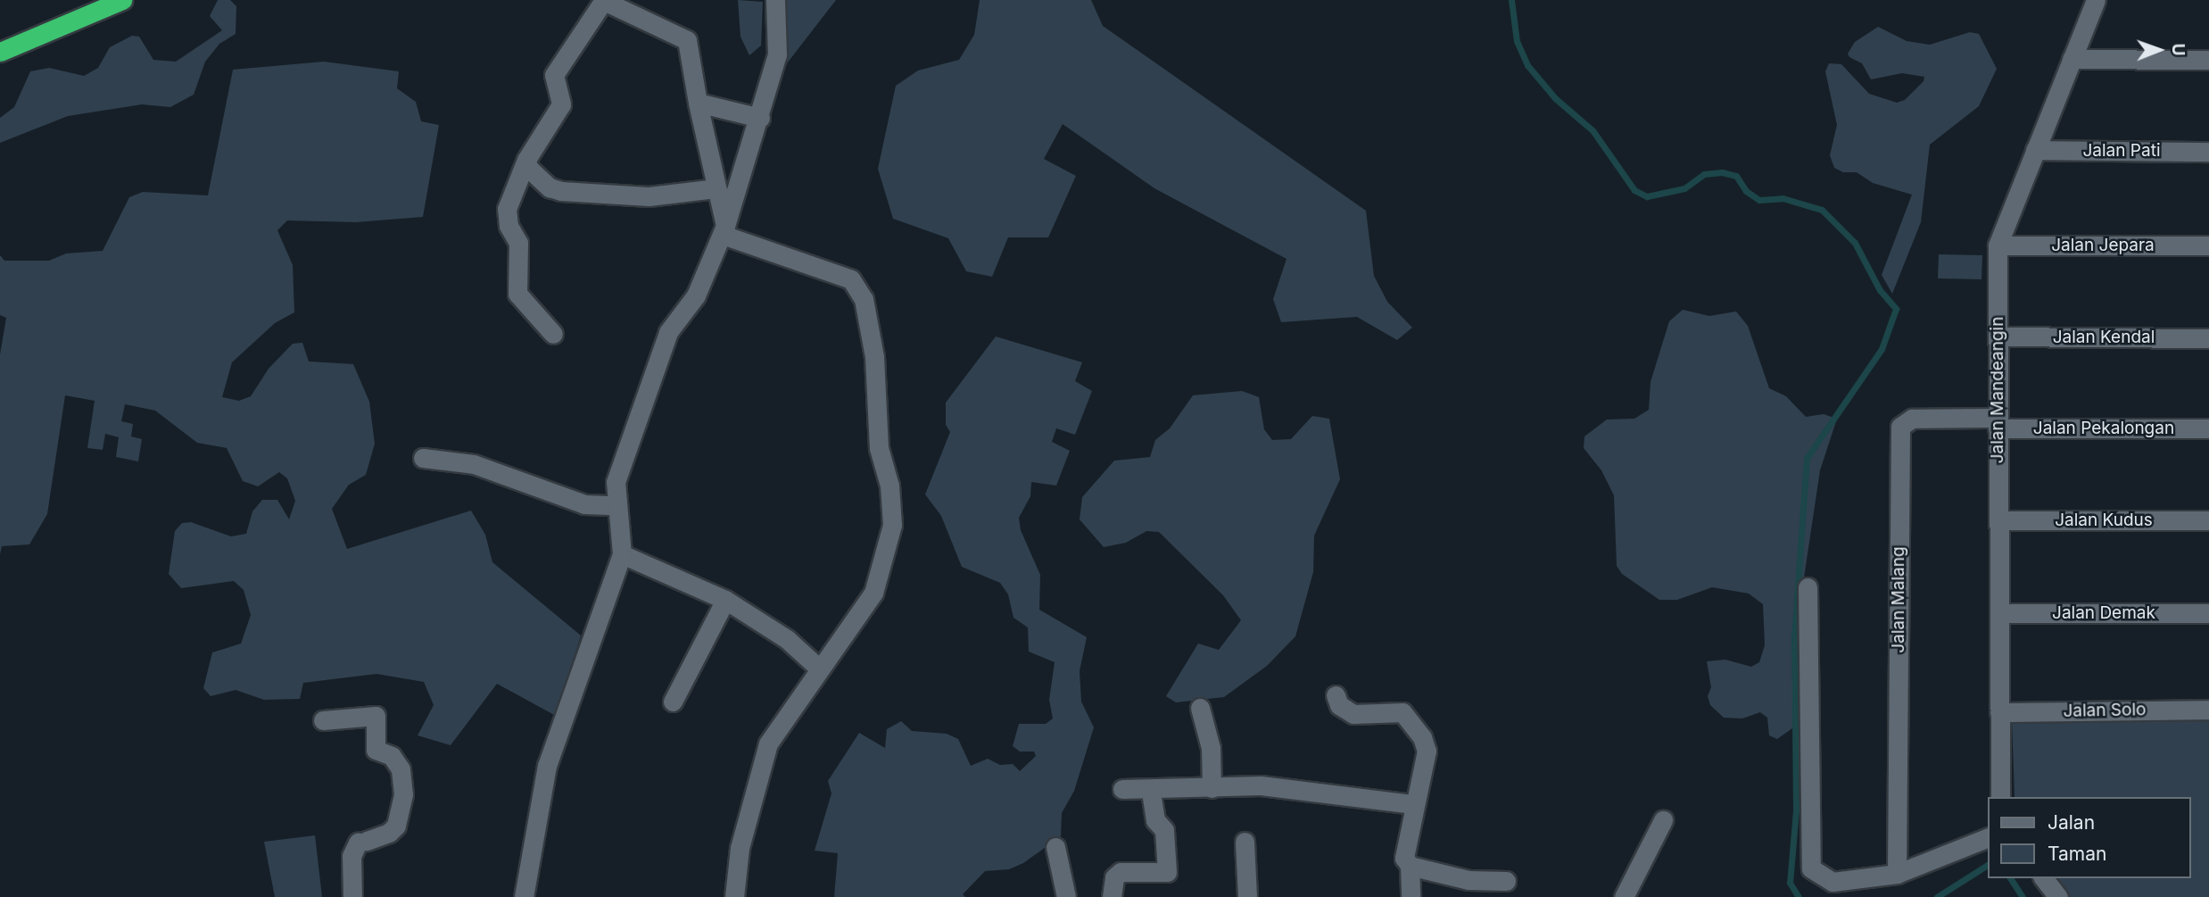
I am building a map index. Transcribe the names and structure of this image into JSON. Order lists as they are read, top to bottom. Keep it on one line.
{"streets":{"street":["Jalan Pati","Jalan Jepara","Jalan Kendal","Jalan Mandeangin","Jalan Pekalongan","Jalan Kudus","Jalan Malang","Jalan Demak","Jalan Solo"]},"crossings":[["Jalan Pati","Jalan Mandeangin"],["Jalan Jepara","Jalan Mandeangin"],["Jalan Kendal","Jalan Mandeangin"],["Jalan Mandeangin","Jalan Pekalongan"],["Jalan Mandeangin","Jalan Kudus"],["Jalan Mandeangin","Jalan Malang"],["Jalan Mandeangin","Jalan Demak"],["Jalan Mandeangin","Jalan Solo"],["Jalan Pekalongan","Jalan Malang"]],"legend":["Jalan","Taman"],"north":"right"}
